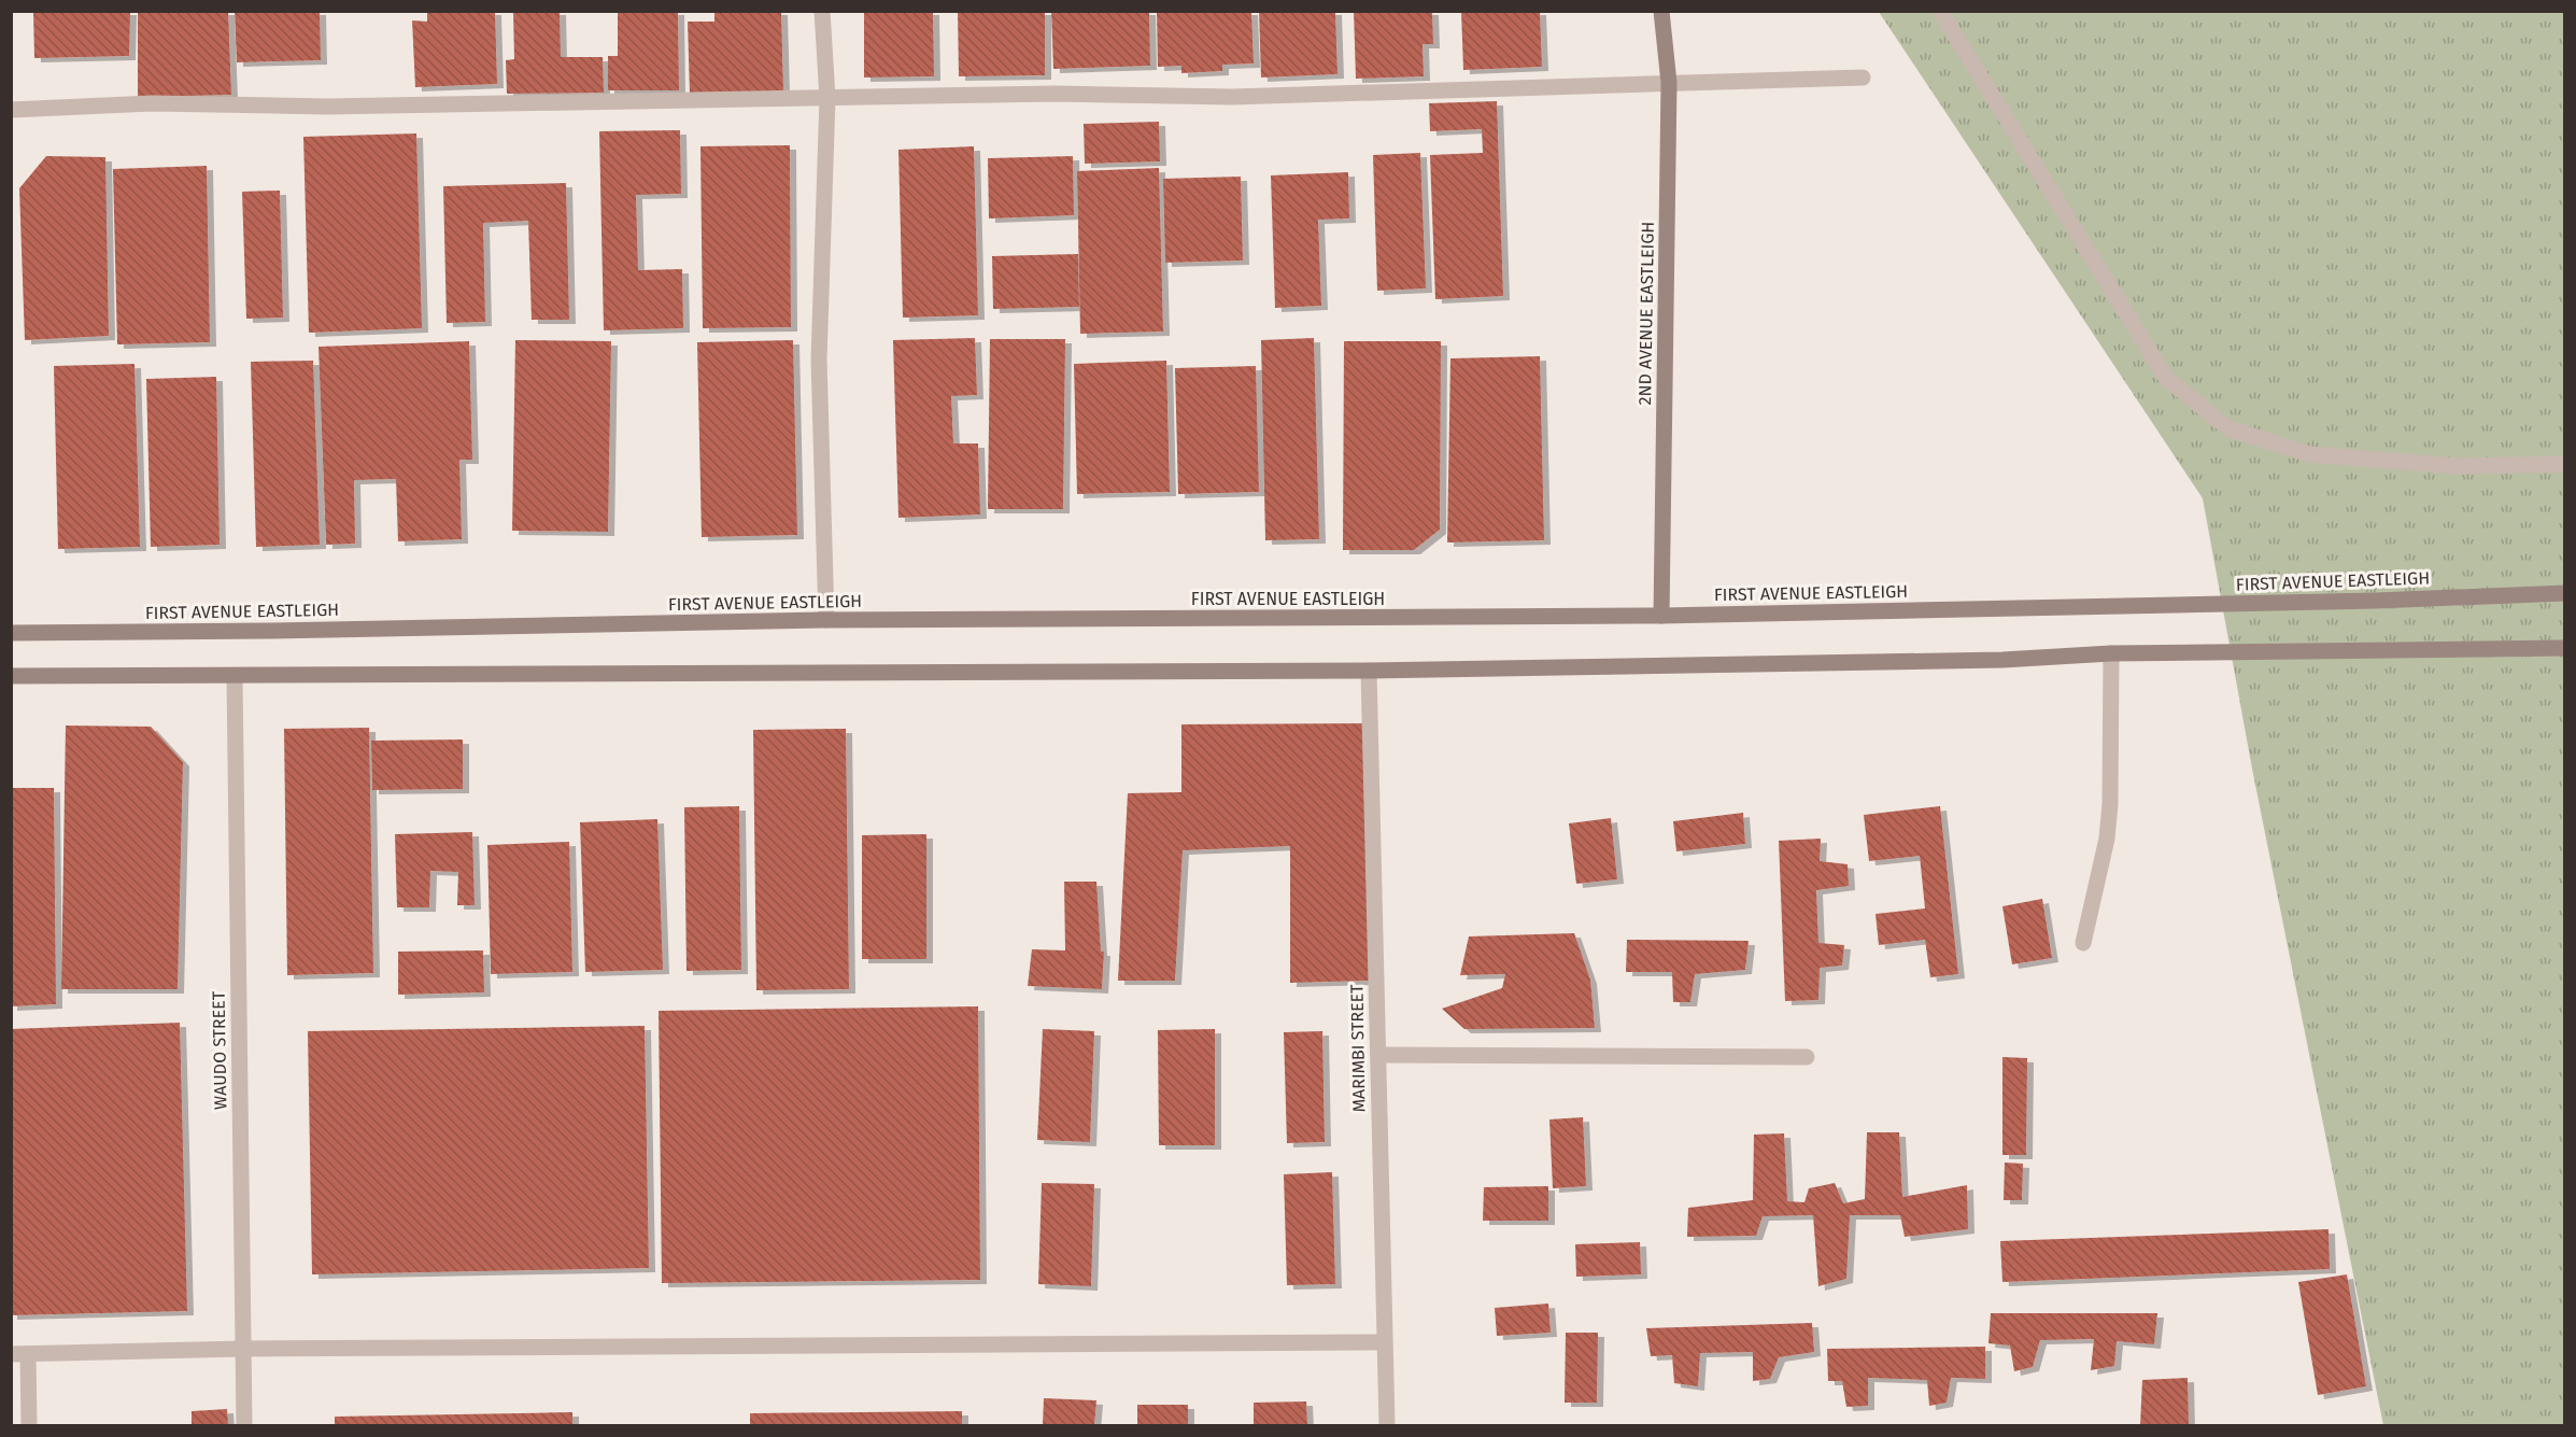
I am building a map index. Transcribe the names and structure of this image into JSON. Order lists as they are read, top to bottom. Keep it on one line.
{"streets":{"main road":["2ND AVENUE EASTLEIGH","FIRST AVENUE EASTLEIGH"],"street":["MARIMBI STREET","WAUDO STREET"]},"crossings":[["2ND AVENUE EASTLEIGH","FIRST AVENUE EASTLEIGH"]]}
